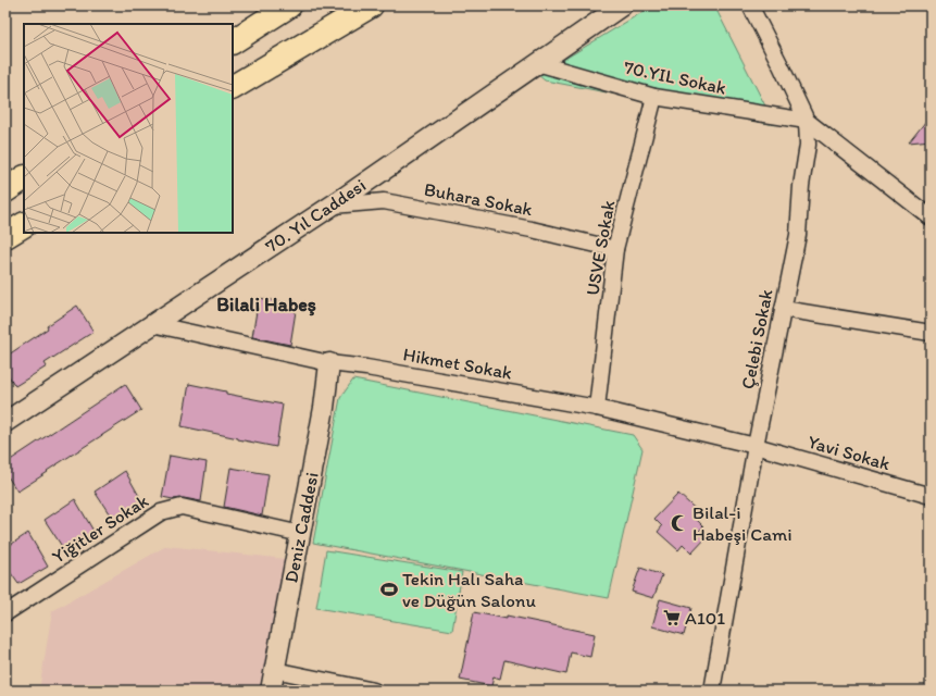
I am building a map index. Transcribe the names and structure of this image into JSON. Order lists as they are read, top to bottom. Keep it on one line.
{"streets":{"street":["70.YIL Sokak","Buhara Sokak","70. Yıl Caddesi","USVE Sokak","Çelebi Sokak","Hikmet Sokak","Yavi Sokak","Deniz Caddesi","Yiğitler Sokak"]},"crossings":[["70.YIL Sokak","70. Yıl Caddesi"],["70.YIL Sokak","USVE Sokak"],["70.YIL Sokak","Çelebi Sokak"],["Buhara Sokak","70. Yıl Caddesi"],["Buhara Sokak","USVE Sokak"],["70. Yıl Caddesi","Hikmet Sokak"],["USVE Sokak","Hikmet Sokak"],["Çelebi Sokak","Hikmet Sokak"],["Çelebi Sokak","Yavi Sokak"],["Hikmet Sokak","Yavi Sokak"],["Hikmet Sokak","Deniz Caddesi"],["Deniz Caddesi","Yiğitler Sokak"]],"districts":["Bilali Habeş"],"places":{"mosque":["Bilal-i Habeşi Cami"],"sports":["Tekin Halı Saha ve Düğün Salonu"],"supermarket":["A101"]}}
